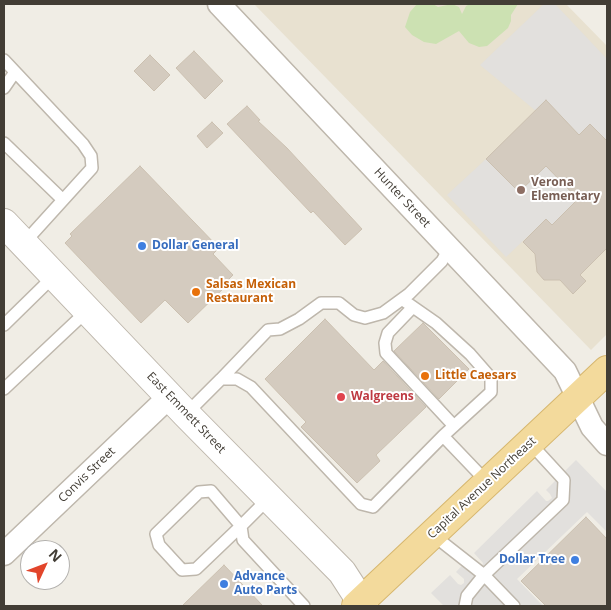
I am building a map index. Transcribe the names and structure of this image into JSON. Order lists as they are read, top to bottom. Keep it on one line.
{"streets":{"main road":["Capital Avenue Northeast"],"street":["Hunter Street","East Emmett Street","Convis Street"]},"crossings":[["Hunter Street","Capital Avenue Northeast"],["East Emmett Street","Convis Street"],["East Emmett Street","Capital Avenue Northeast"]],"places":["Verona Elementary","Dollar General","Salsas Mexican Restaurant","Little Caesars","Walgreens","Dollar Tree","Advance Auto Parts"],"north":"top right"}
